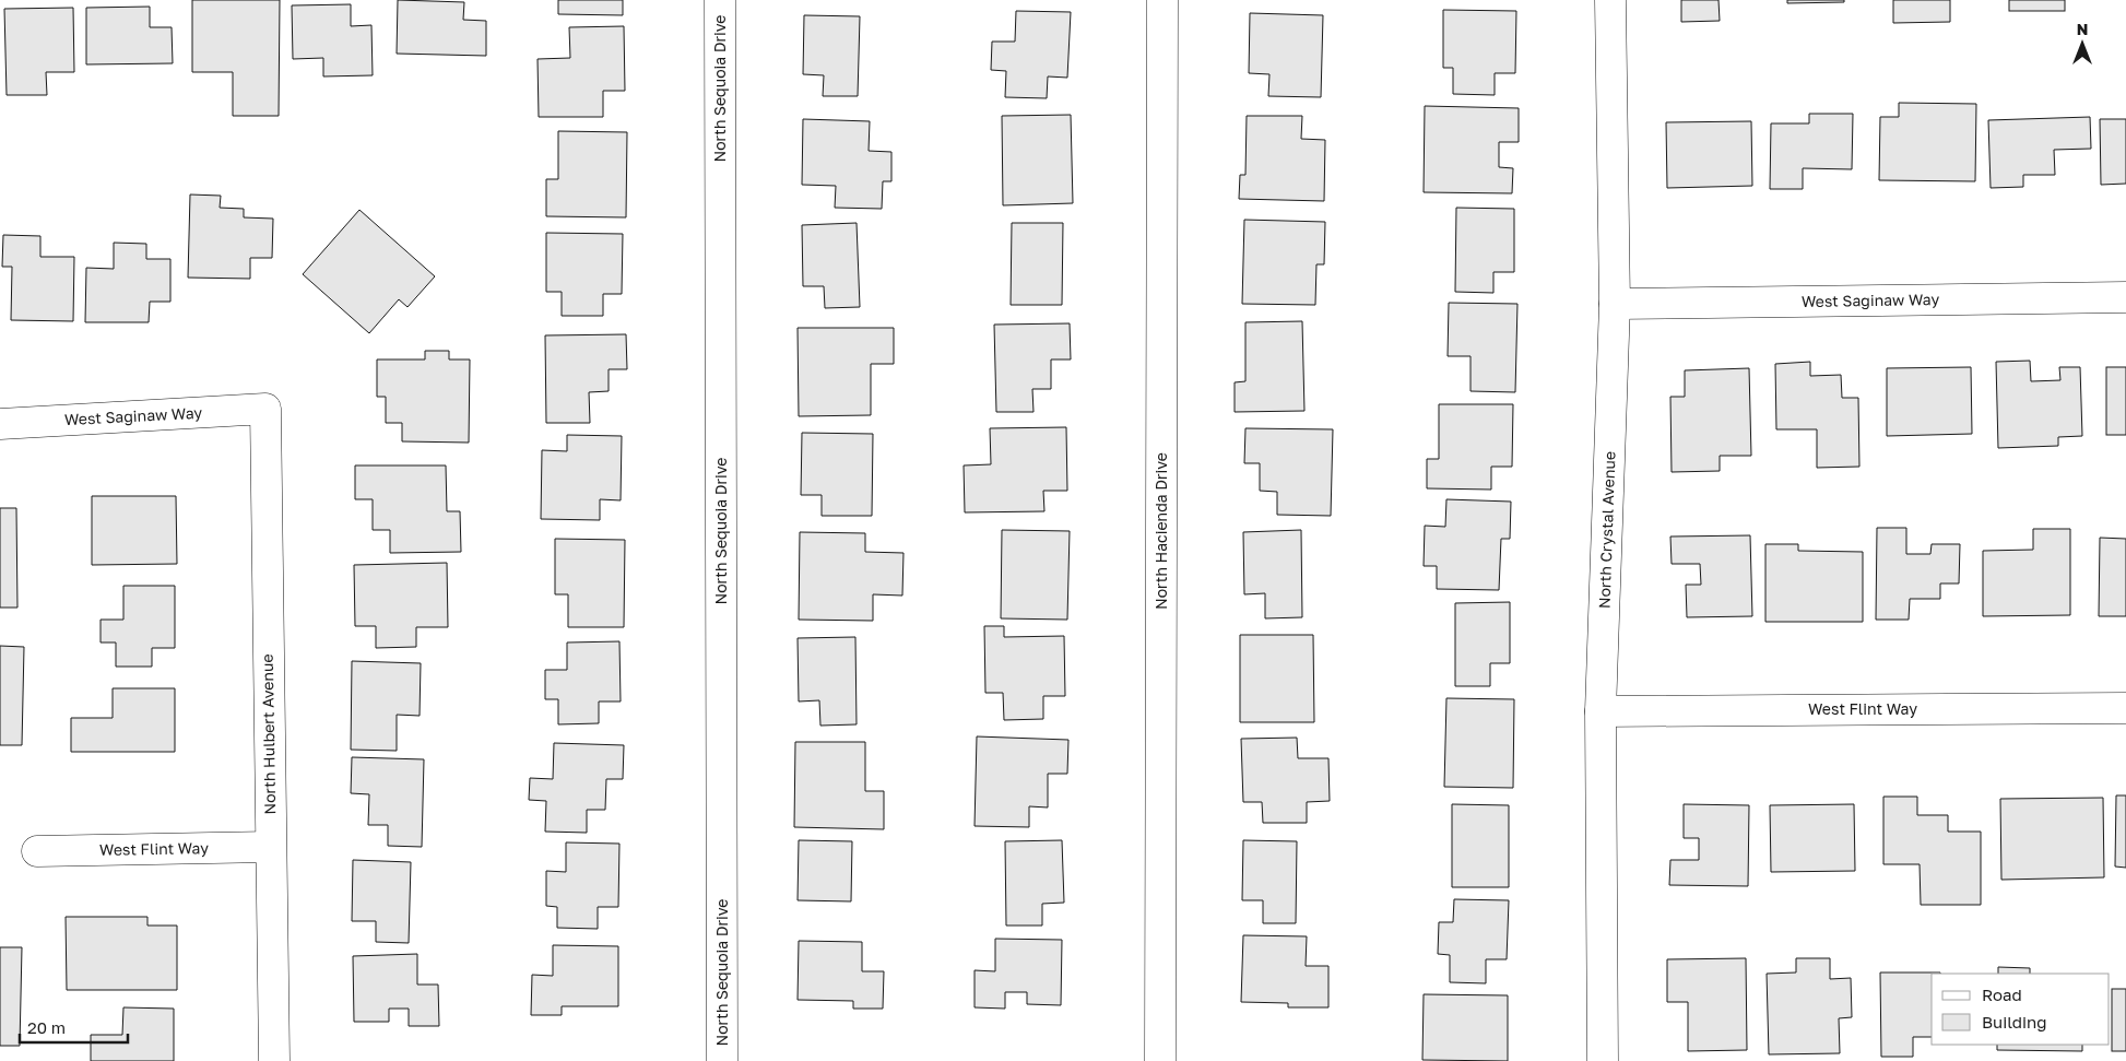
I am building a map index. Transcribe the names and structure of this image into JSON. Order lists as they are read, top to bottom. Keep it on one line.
{"streets":{"street":["North Sequoia Drive","West Saginaw Way","North Crystal Avenue","North Hacienda Drive","West Flint Way","North Hulbert Avenue"]},"crossings":[["West Saginaw Way","North Crystal Avenue"],["West Saginaw Way","North Hulbert Avenue"],["North Crystal Avenue","West Flint Way"],["West Flint Way","North Hulbert Avenue"]],"legend":["Road","Building"],"scale_bar":"20 m","north":"top"}
